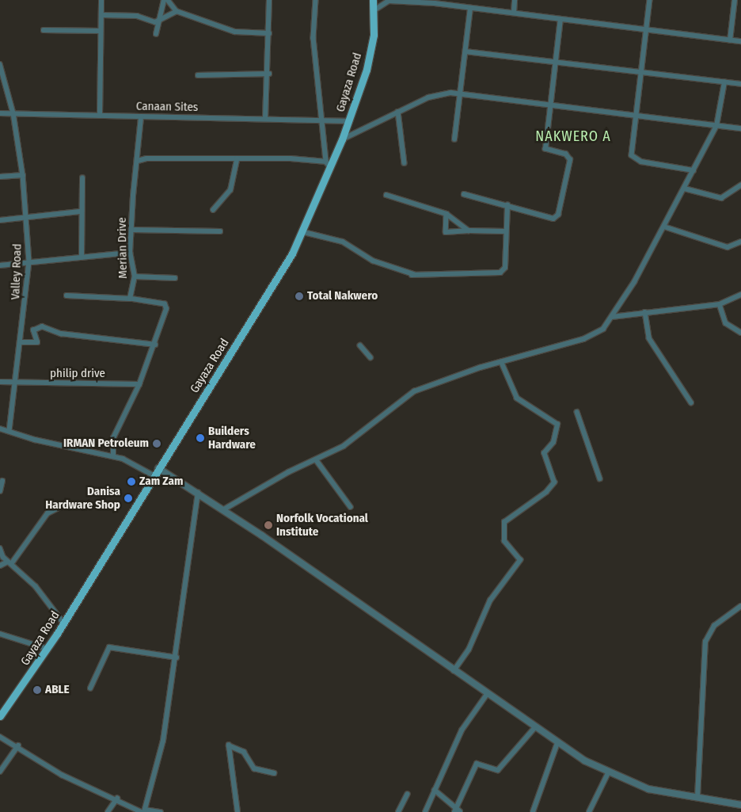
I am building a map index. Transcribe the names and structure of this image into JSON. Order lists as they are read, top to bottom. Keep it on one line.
{"streets":{"main road":["Gayaza Road"],"street":["Canaan Sites","Merian Drive","Valley Road","philip drive"]},"crossings":[["Gayaza Road","Canaan Sites"],["Canaan Sites","Merian Drive"],["Canaan Sites","Valley Road"],["Valley Road","philip drive"]],"districts":["NAKWERO A"],"places":["Total Nakwero","Builders Hardware","IRMAN Petroleum","Zam Zam","Danisa Hardware Shop","Norfolk Vocational Institute","ABLE"]}
